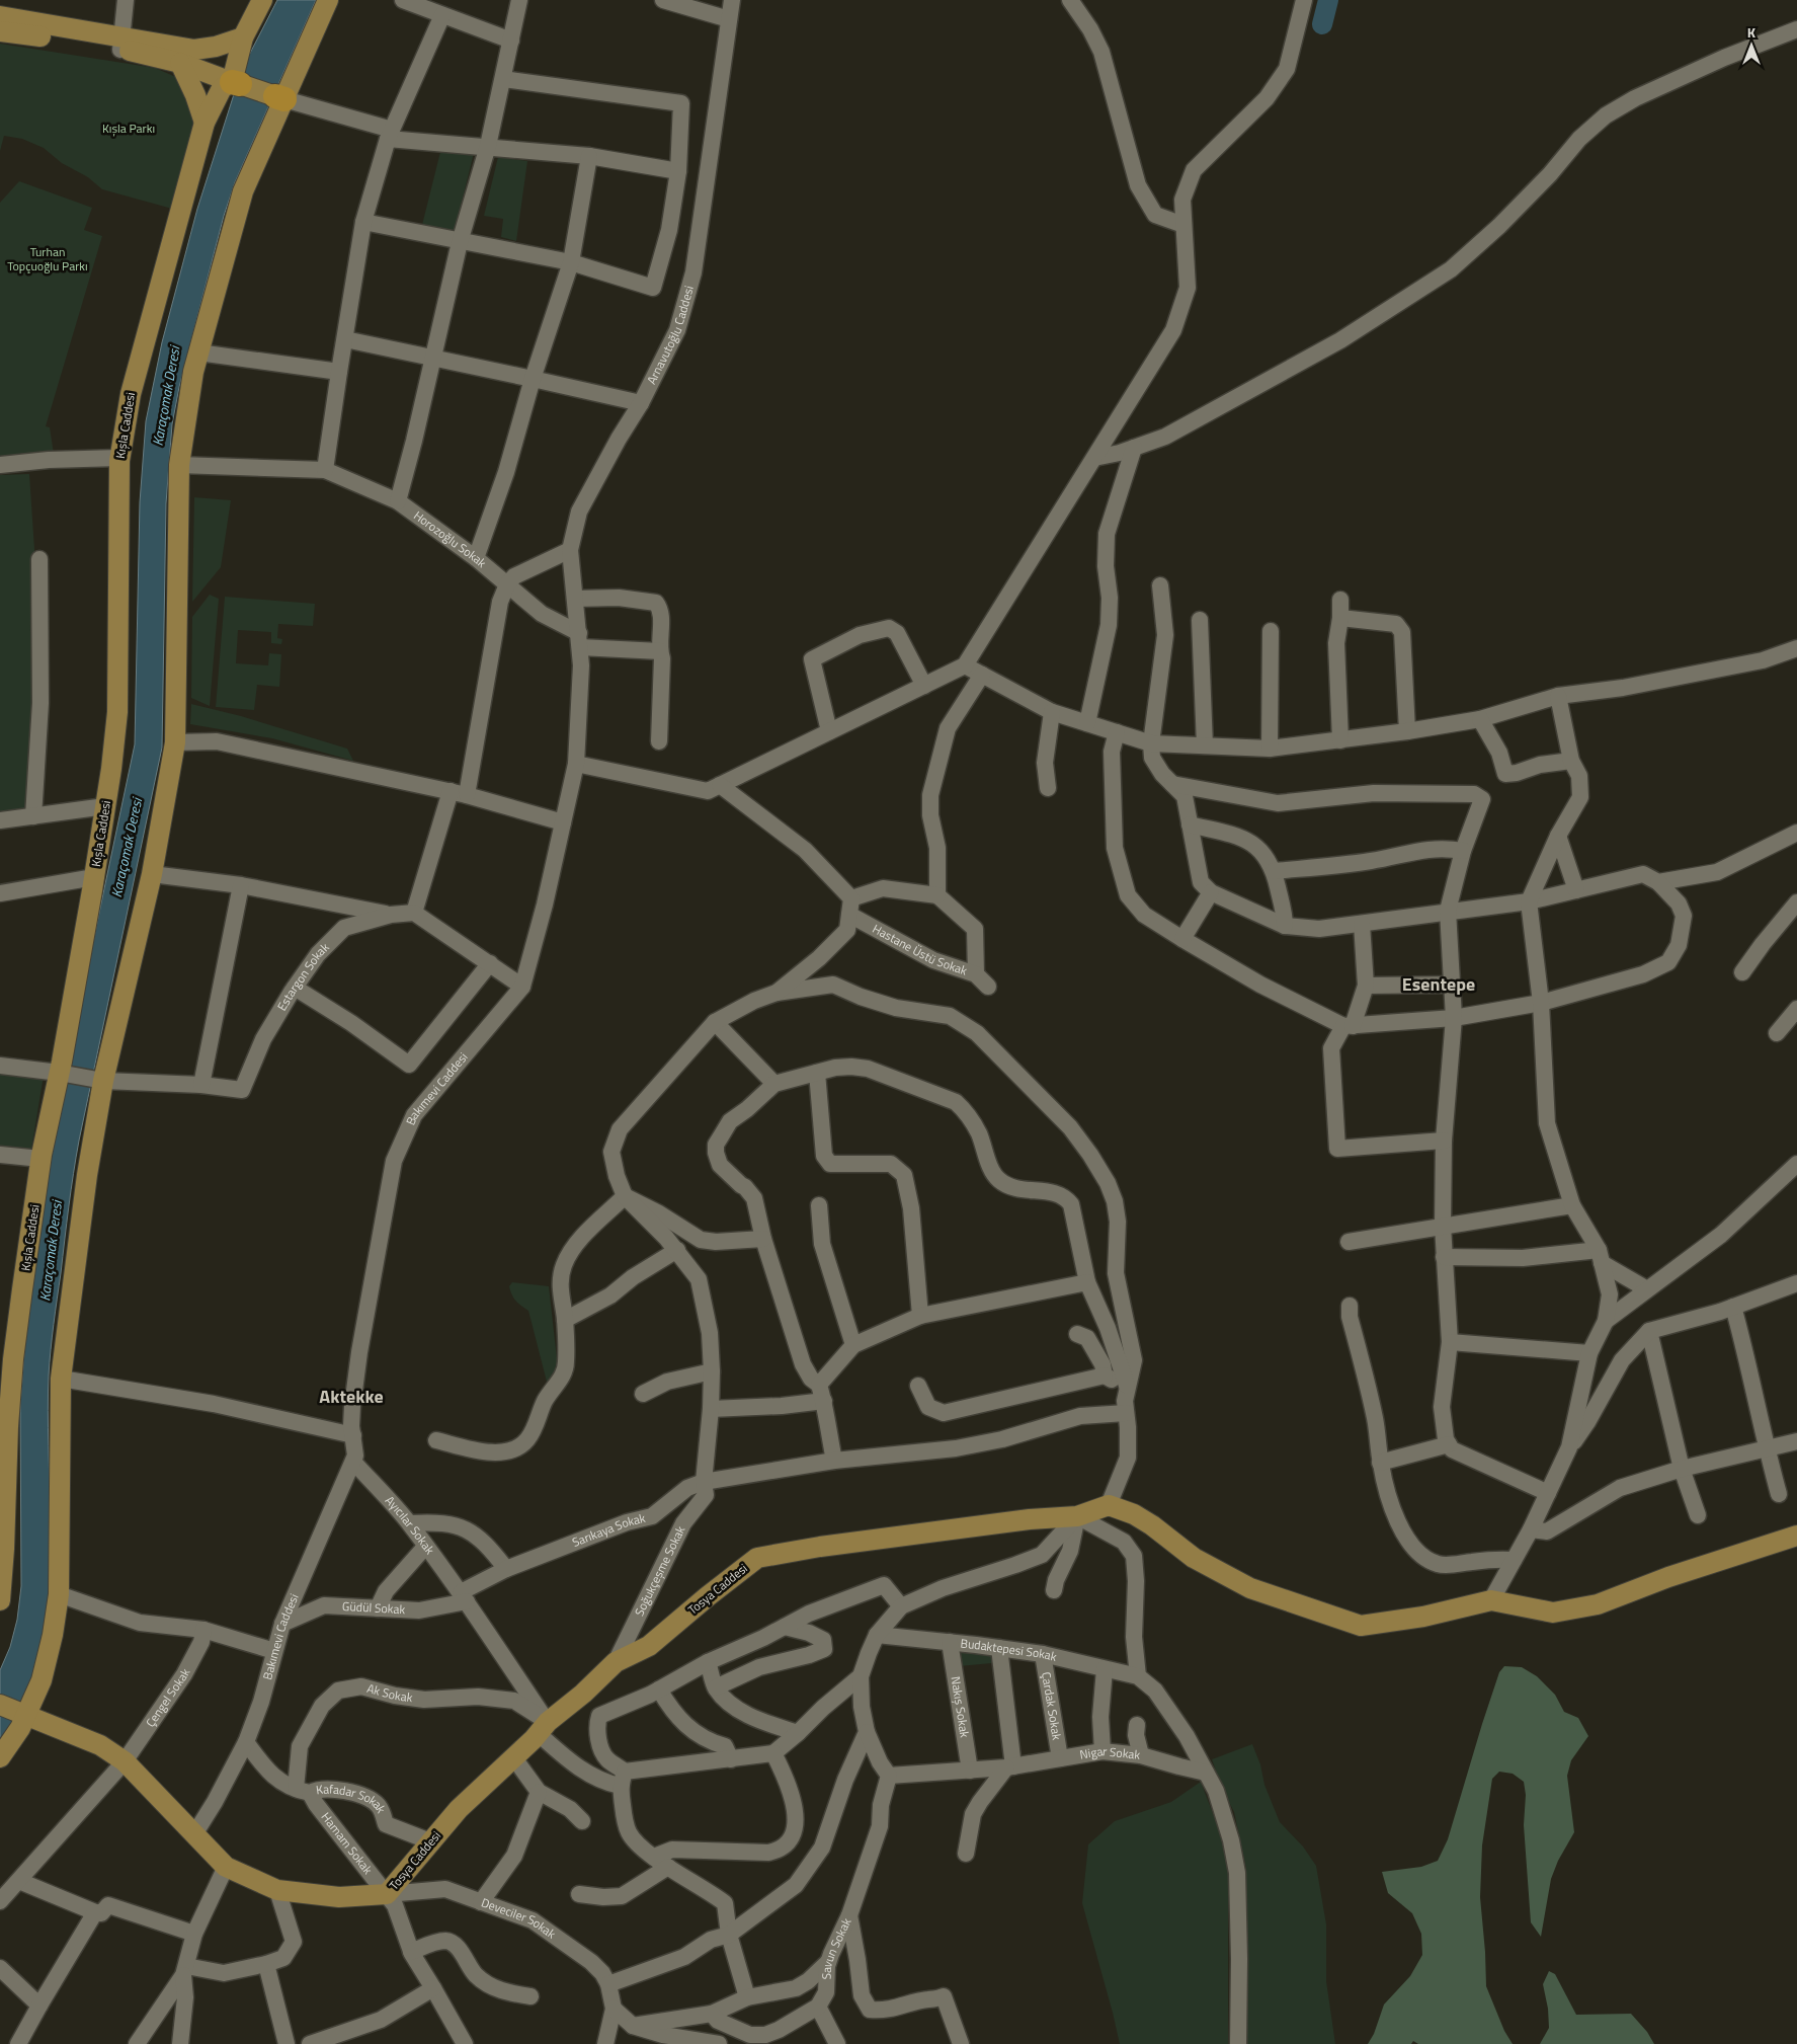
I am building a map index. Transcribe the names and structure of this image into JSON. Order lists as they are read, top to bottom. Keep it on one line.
{"streets":{"main road":["Kışla Caddesi","Tosya Caddesi"],"street":["Arnavutoğlu Caddesi","Horozoğlu Sokak","Hastane Üstü Sokak","Estargon Sokak","Bakımevi Caddesi","Ayıcılar Sokak","Sarıkaya Sokak","Soğukçeşme Sokak","Güdül Sokak","Budaktepesi Sokak","Ak Sokak","Çengel Sokak","Nakış Sokak","Çardak Sokak","Nigar Sokak","Kafadar Sokak","Hamam Sokak","Deveciler Sokak","Savun Sokak"]},"crossings":[["Arnavutoğlu Caddesi","Horozoğlu Sokak"],["Kışla Caddesi","Estargon Sokak"],["Bakımevi Caddesi","Ayıcılar Sokak"],["Bakımevi Caddesi","Güdül Sokak"],["Bakımevi Caddesi","Kafadar Sokak"],["Ayıcılar Sokak","Tosya Caddesi"],["Ayıcılar Sokak","Güdül Sokak"],["Ayıcılar Sokak","Ak Sokak"],["Sarıkaya Sokak","Soğukçeşme Sokak"],["Soğukçeşme Sokak","Tosya Caddesi"],["Tosya Caddesi","Ak Sokak"],["Tosya Caddesi","Kafadar Sokak"],["Tosya Caddesi","Hamam Sokak"],["Tosya Caddesi","Deveciler Sokak"],["Budaktepesi Sokak","Nakış Sokak"],["Budaktepesi Sokak","Çardak Sokak"],["Ak Sokak","Kafadar Sokak"],["Ak Sokak","Hamam Sokak"],["Nakış Sokak","Nigar Sokak"],["Çardak Sokak","Nigar Sokak"],["Nigar Sokak","Savun Sokak"],["Kafadar Sokak","Hamam Sokak"],["Hamam Sokak","Deveciler Sokak"]],"districts":["Esentepe","Aktekke"],"water":["Karaçomak Deresi"],"parks":["Kışla Parkı","Turhan Topçuoğlu Parkı"],"north":"top"}
